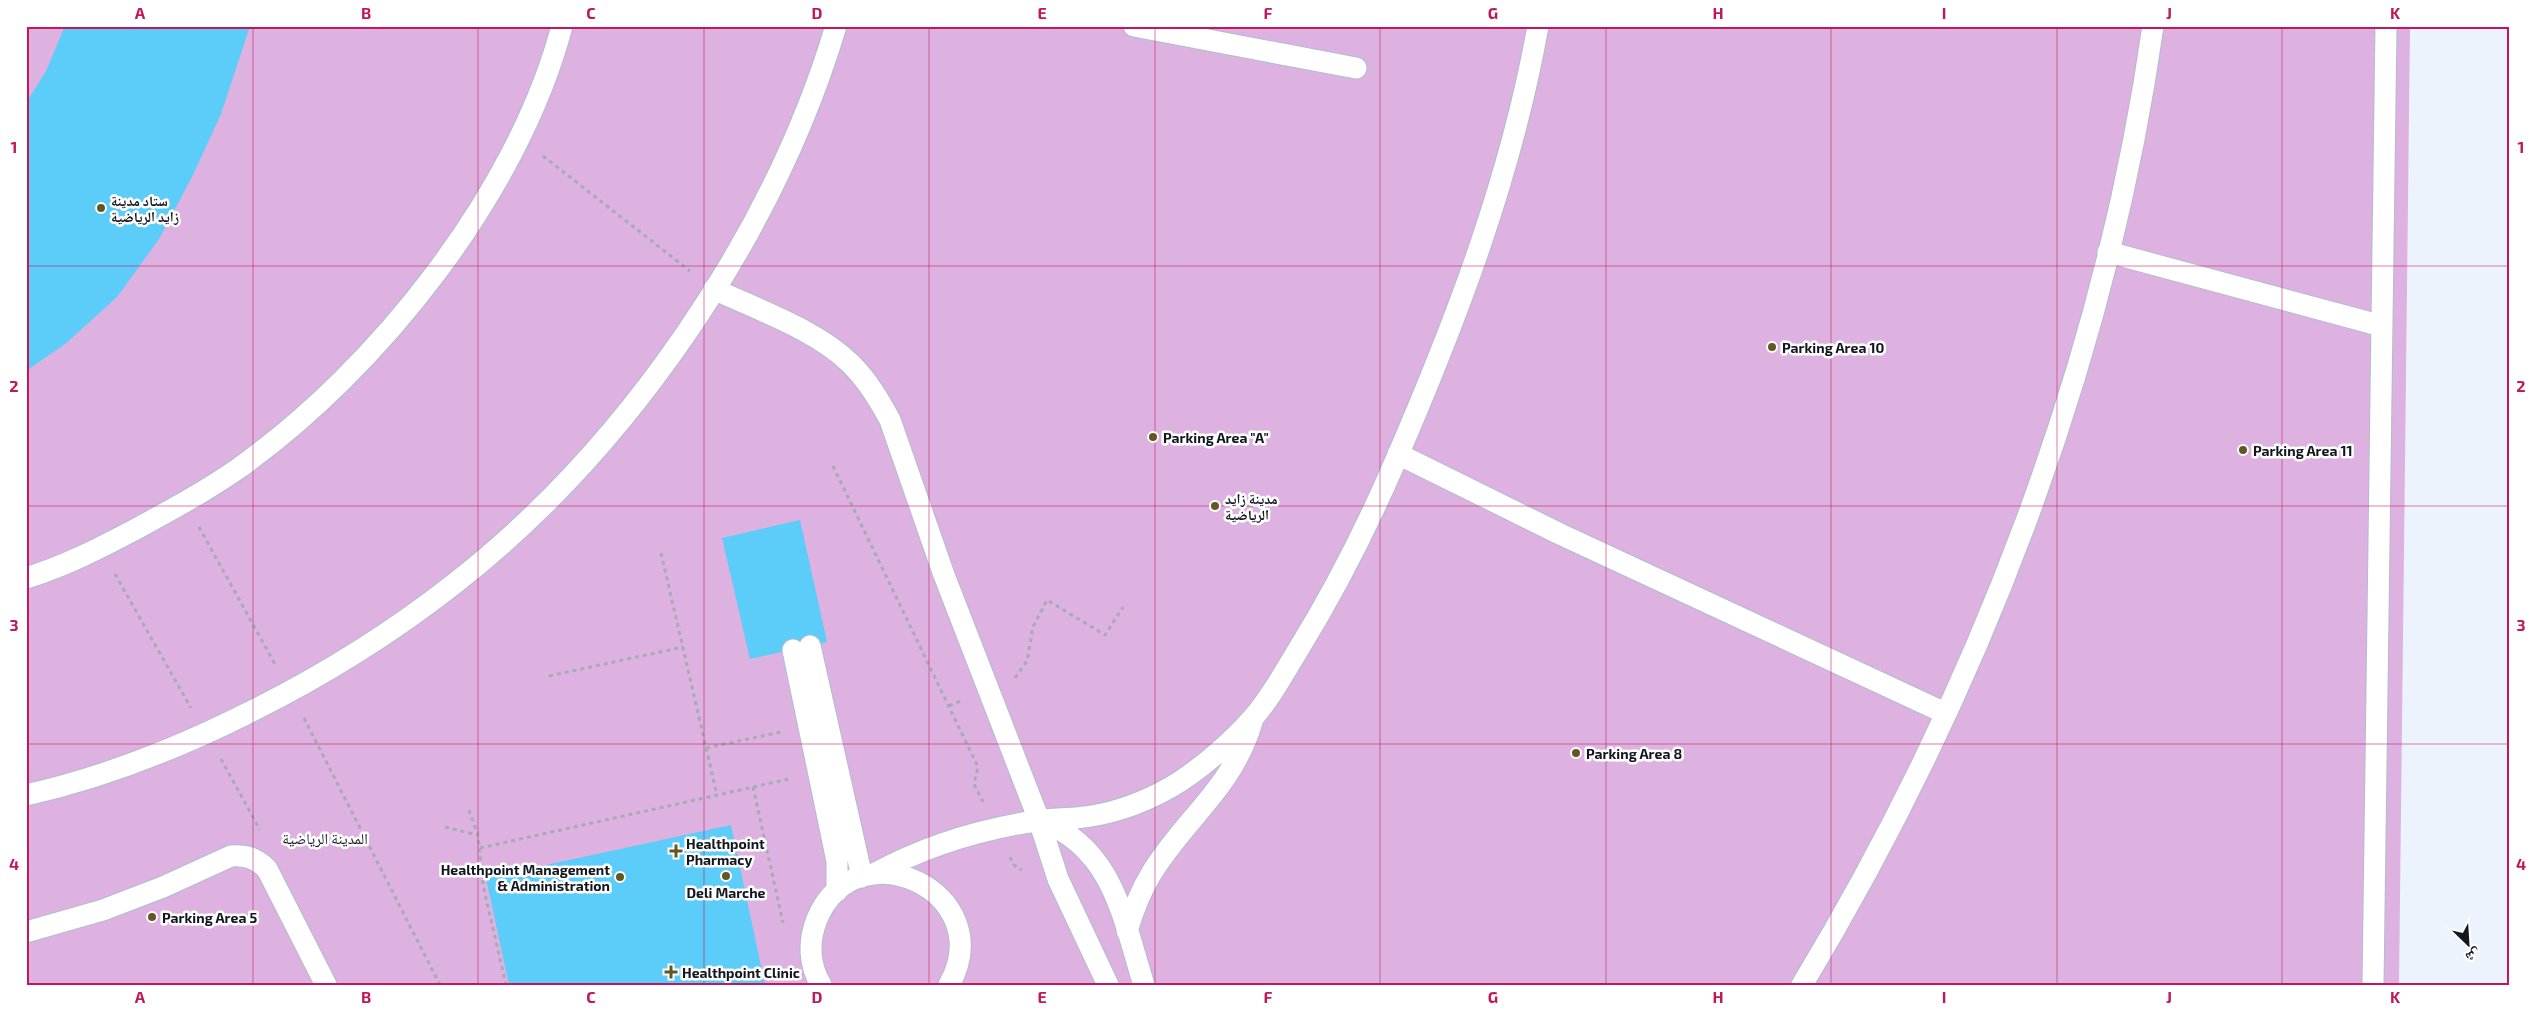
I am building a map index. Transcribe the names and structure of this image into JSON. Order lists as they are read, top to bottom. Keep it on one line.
{"districts":["المدينة الرياضية"],"places":{"other":["ستاد مدينة زايد الرياضية","Parking Area 10","Parking Area \"A\"","Parking Area 11","مدينة زايد الرياضية","Parking Area 8","Deli Marche","Healthpoint Management & Administration","Parking Area 5"],"health":["Healthpoint Pharmacy","Healthpoint Clinic"]},"north":"bottom right","grid":{"columns":["A","B","C","D","E","F","G","H","I","J","K"],"rows":["1","2","3","4"]}}
